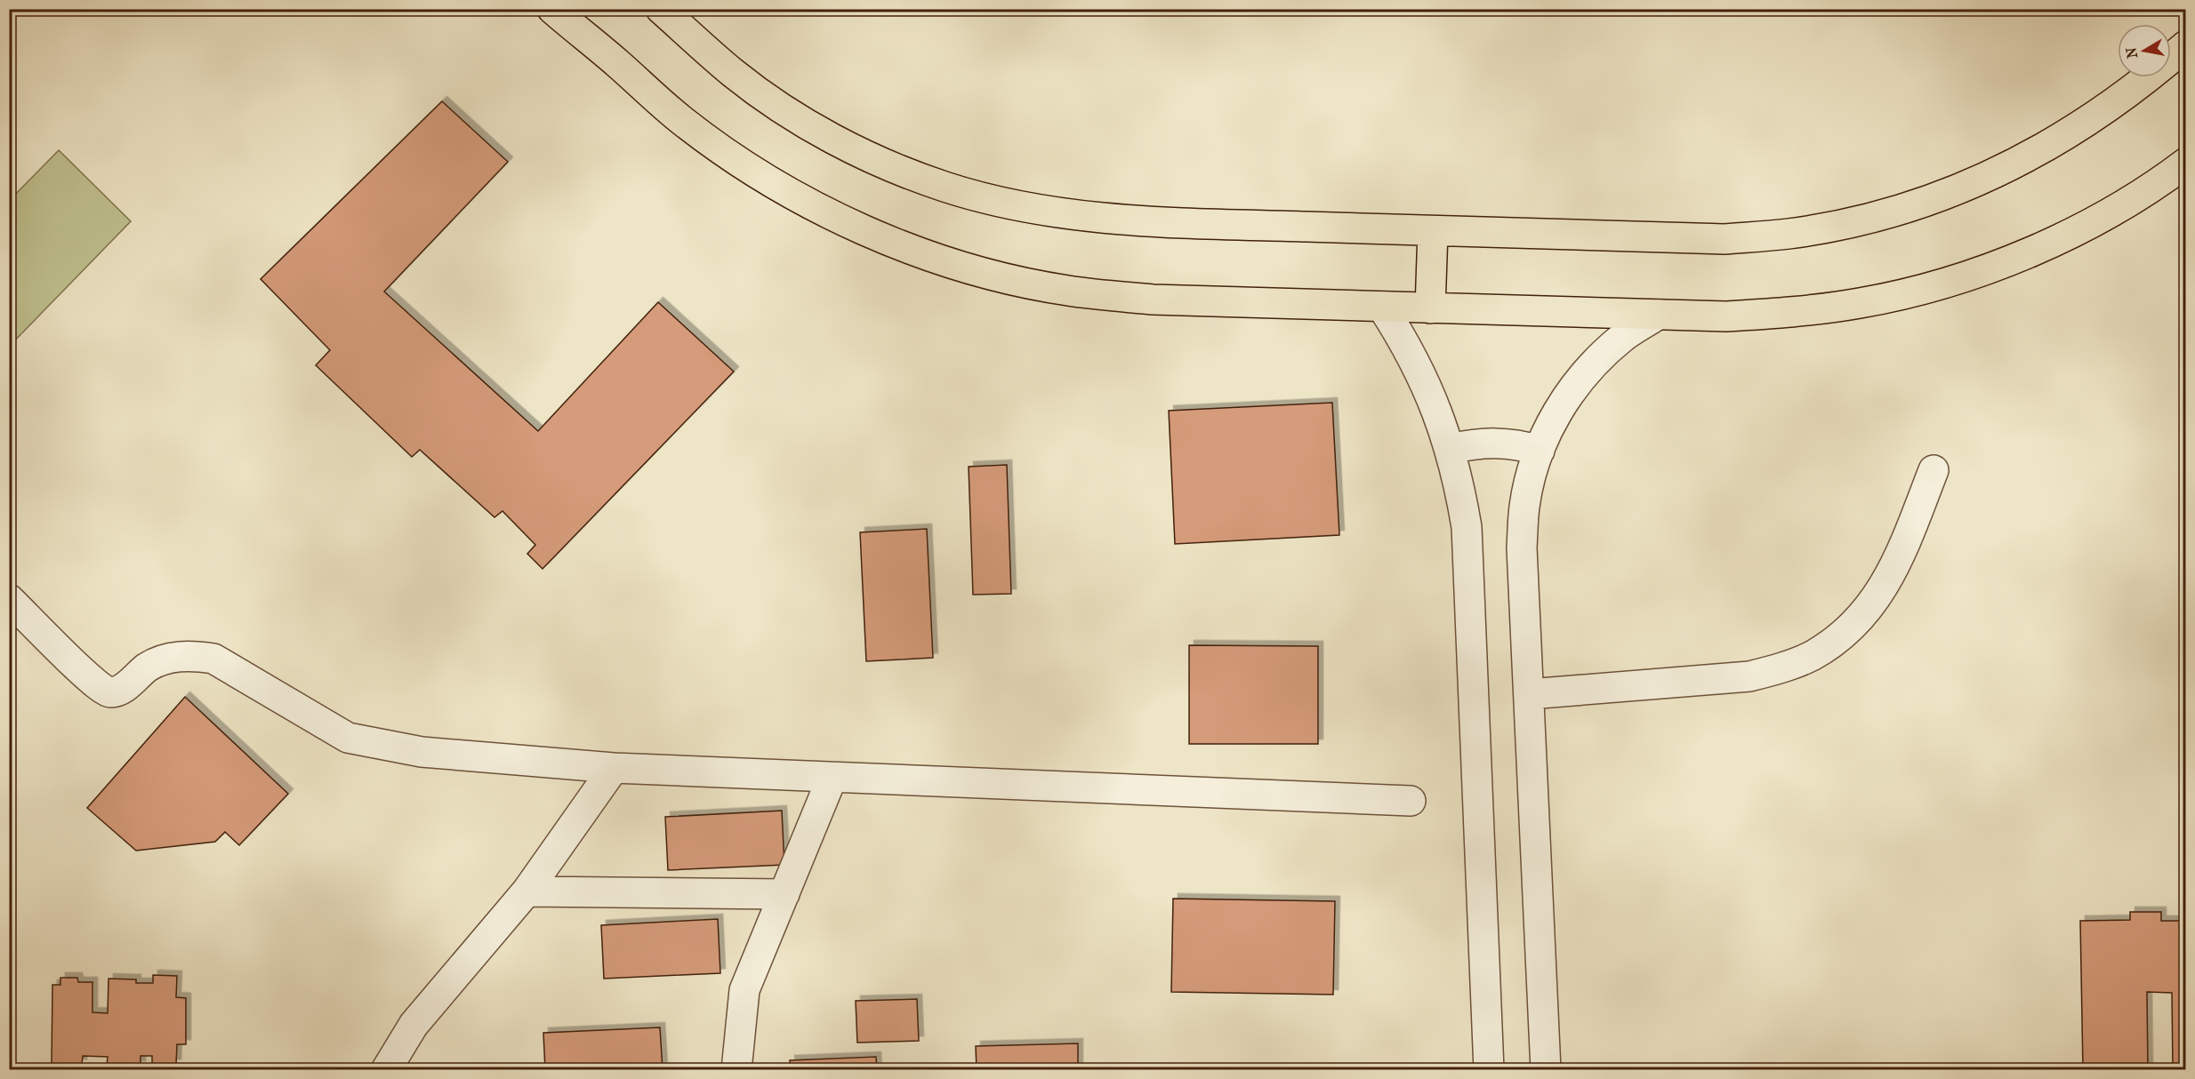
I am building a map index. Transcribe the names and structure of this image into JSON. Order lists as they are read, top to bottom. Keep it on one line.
{"north":"left"}
